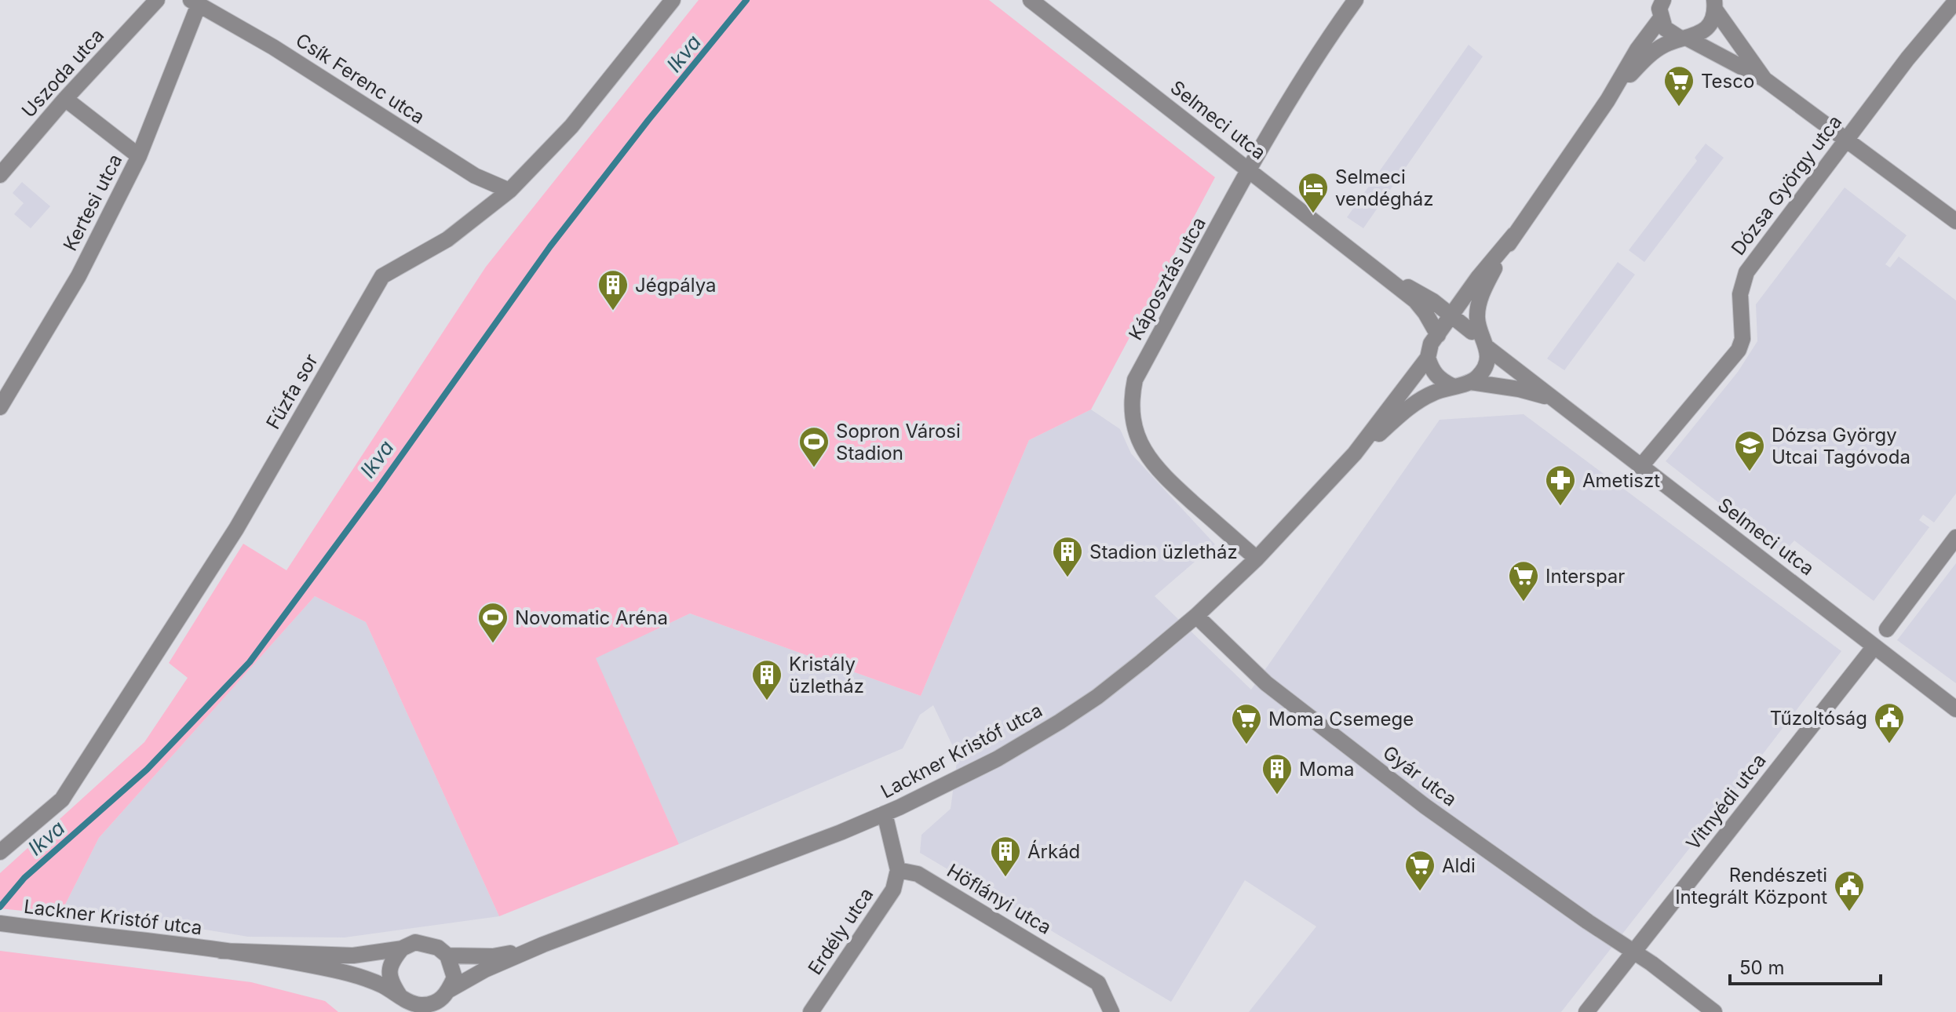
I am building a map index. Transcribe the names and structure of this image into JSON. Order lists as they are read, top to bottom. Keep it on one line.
{"streets":{"street":["Uszoda utca","Csík Ferenc utca","Selmeci utca","Dózsa György utca","Kertesi utca","Káposztás utca","Fűzfa sor","Lackner Kristóf utca","Gyár utca","Vitnyédi utca","Höflányi utca","Erdély utca"]},"crossings":[["Csík Ferenc utca","Kertesi utca"],["Csík Ferenc utca","Fűzfa sor"],["Selmeci utca","Dózsa György utca"],["Selmeci utca","Káposztás utca"],["Selmeci utca","Lackner Kristóf utca"],["Selmeci utca","Vitnyédi utca"],["Káposztás utca","Lackner Kristóf utca"],["Lackner Kristóf utca","Gyár utca"],["Gyár utca","Vitnyédi utca"],["Höflányi utca","Erdély utca"]],"water":["Ikva"],"places":{"supermarket":["Tesco","Interspar","Moma Csemege","Aldi"],"hotel":["Selmeci vendégház"],"building":["Jégpálya","Stadion üzletház","Kristály üzletház","Moma","Árkád"],"sports":["Sopron Városi Stadion","Novomatic Aréna"],"school or university":["Dózsa György Utcai Tagóvoda"],"pharmacy":["Ametiszt"],"public building":["Tűzoltóság","Rendészeti Integrált Központ"]},"scale_bar":"50 m"}
